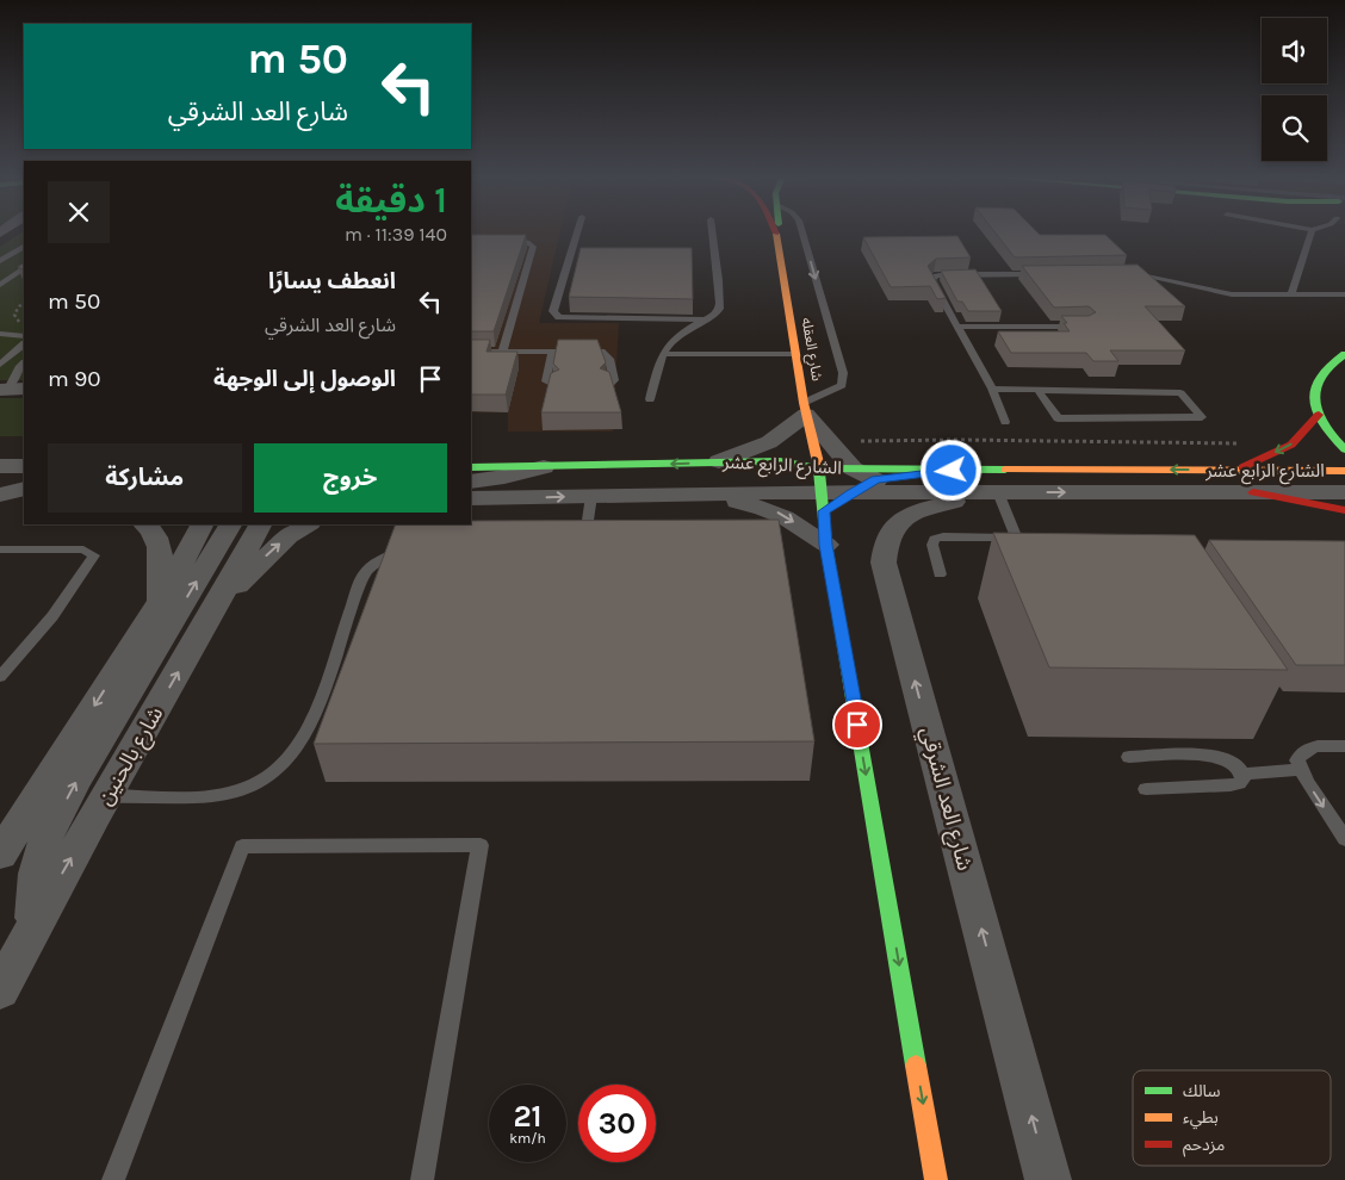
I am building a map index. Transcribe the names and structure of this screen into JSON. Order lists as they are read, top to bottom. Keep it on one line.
{"streets":{"street":["شارع العقله","الشارع الرابع عشر","شارع بالحنين","شارع العد الشرقي"]},"crossings":[["شارع العقله","الشارع الرابع عشر"],["الشارع الرابع عشر","شارع العد الشرقي"]],"legend":["سالك","بطيء","مزدحم"],"page":{"turn":["50 m","شارع العد الشرقي"],"heading":["1 دقيقة","140 m · 11:39"],"list":[{"name":"انعطف يسارًا","note":"شارع العد الشرقي","value":"50 m"},{"name":"الوصول إلى الوجهة","value":"90 m"}],"buttons":["خروج","مشاركة"],"speed":"21 km/h","limit":"30"}}
